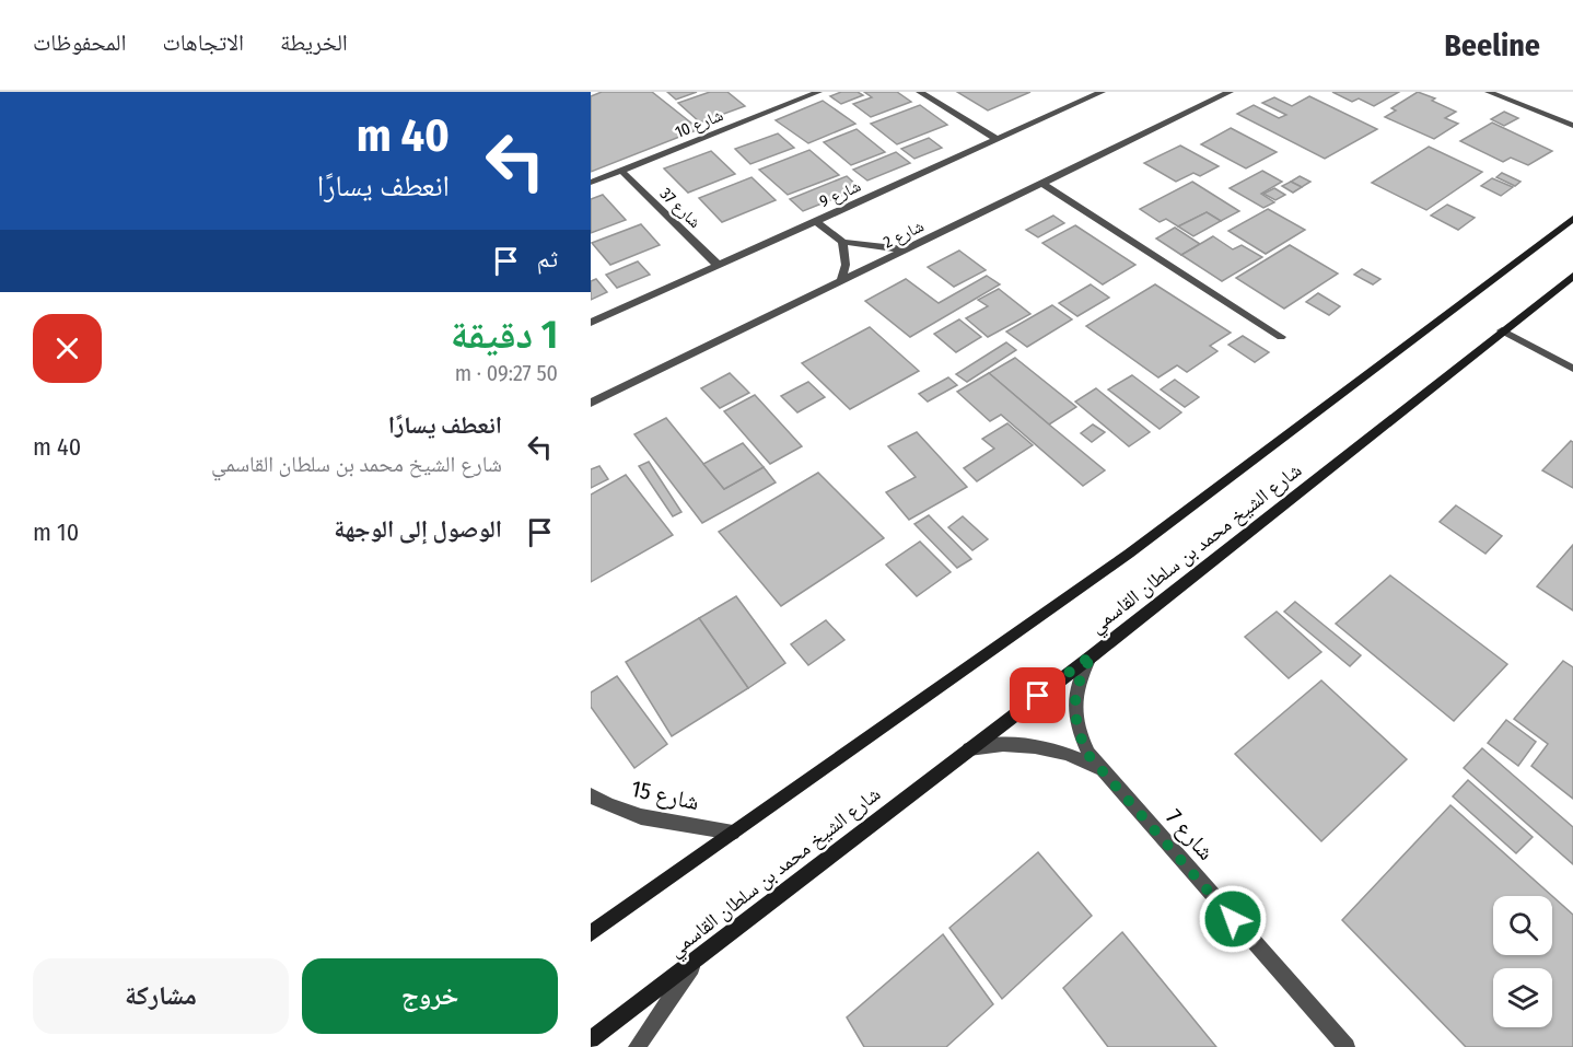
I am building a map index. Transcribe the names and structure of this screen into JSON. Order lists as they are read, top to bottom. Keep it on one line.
{"streets":{"main road":["شارع الشيخ محمد بن سلطان القاسمي"],"street":["شارع 10","شارع 9","شارع 37","شارع 2","شارع 15","شارع 7"]},"crossings":[["شارع 10","شارع 37"],["شارع 9","شارع 37"],["شارع الشيخ محمد بن سلطان القاسمي","شارع 15"],["شارع الشيخ محمد بن سلطان القاسمي","شارع 7"]],"page":{"header":"Beeline","nav":["الخريطة","الاتجاهات","المحفوظات"],"turn":["40 m","انعطف يسارًا"],"then":"ثم","heading":["1 دقيقة","50 m · 09:27"],"list":[{"name":"انعطف يسارًا","note":"شارع الشيخ محمد بن سلطان القاسمي","value":"40 m"},{"name":"الوصول إلى الوجهة","value":"10 m"}],"buttons":["خروج","مشاركة"]}}
